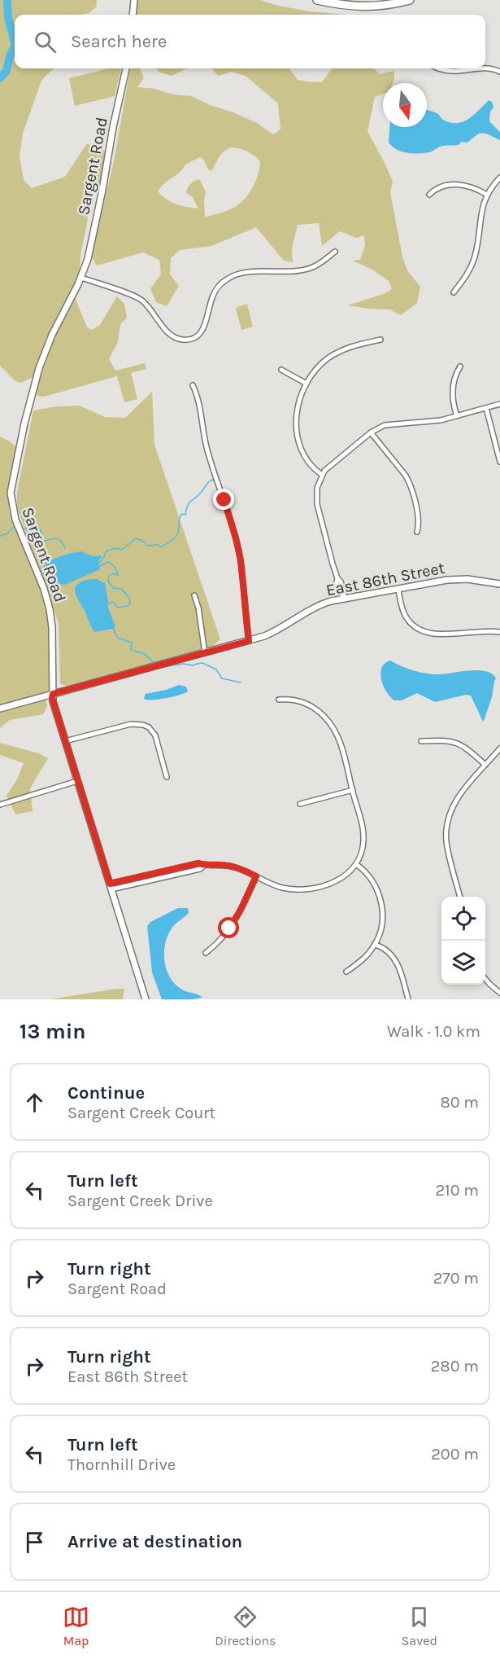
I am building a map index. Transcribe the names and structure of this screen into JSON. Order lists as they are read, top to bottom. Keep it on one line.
{"streets":{"street":["Sargent Road","East 86th Street"]},"crossings":[["Sargent Road","East 86th Street"]],"north":"bottom","page":{"search":"Search here","heading":["13 min","Walk · 1.0 km"],"list":[["Continue","Sargent Creek Court","80 m"],["Turn left","Sargent Creek Drive","210 m"],["Turn right","Sargent Road","270 m"],["Turn right","East 86th Street","280 m"],["Turn left","Thornhill Drive","200 m"],"Arrive at destination"],"nav":["Map","Directions","Saved"]}}
